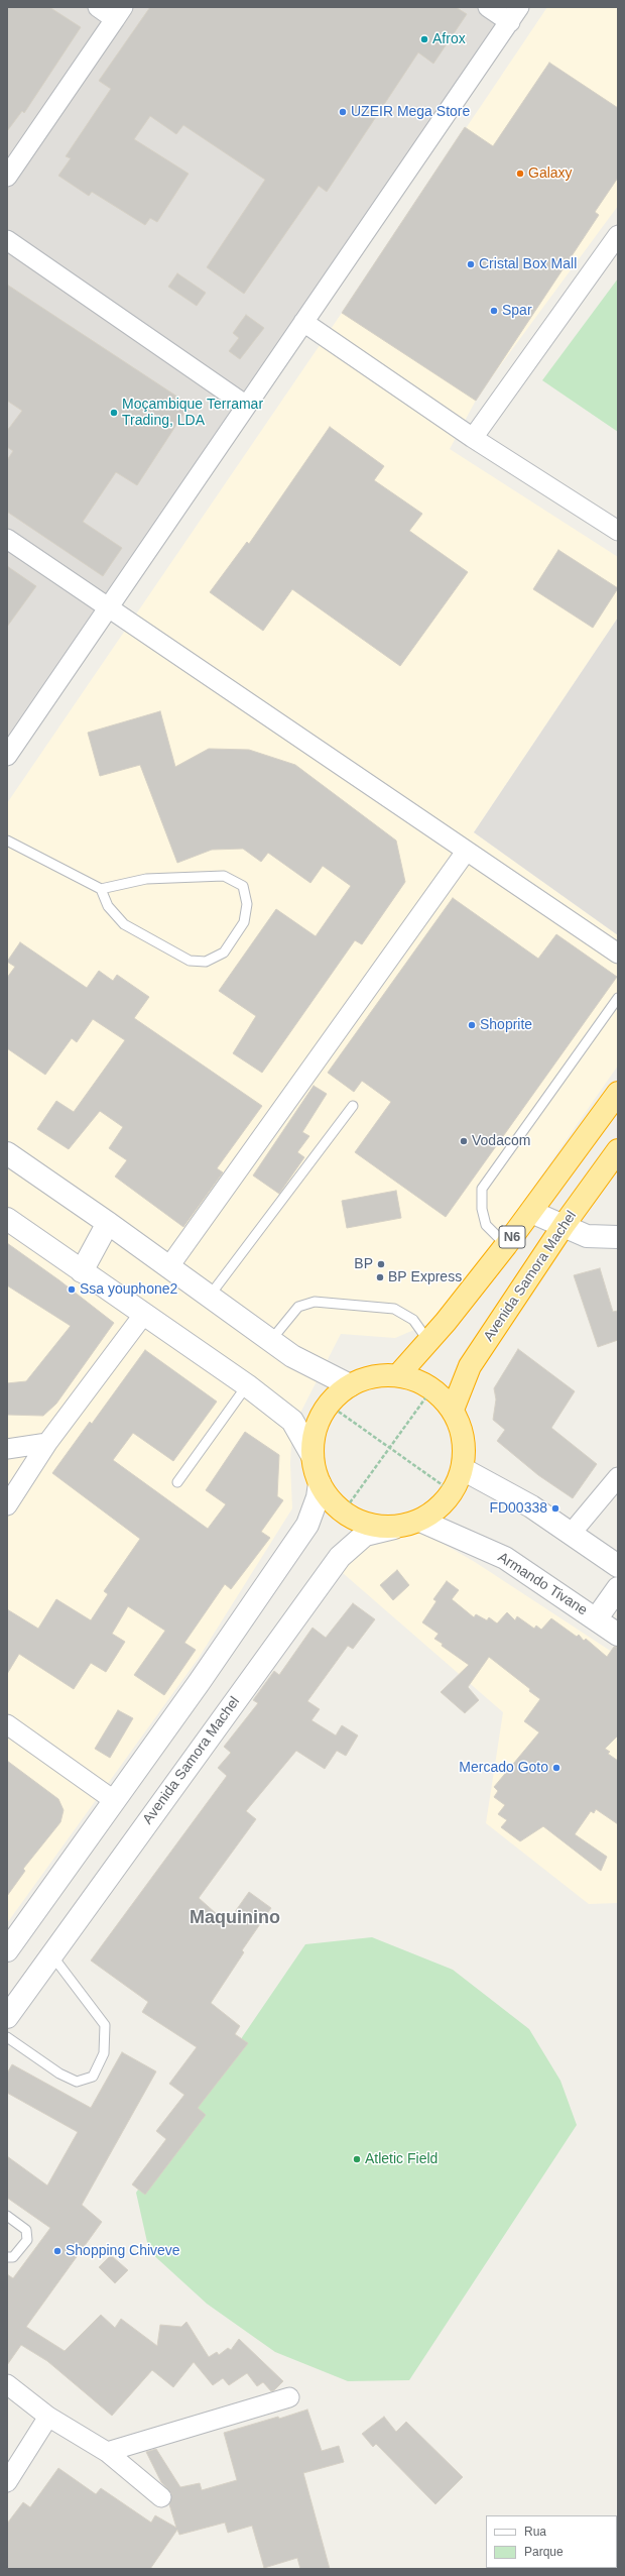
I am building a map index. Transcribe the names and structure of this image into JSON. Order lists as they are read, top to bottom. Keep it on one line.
{"streets":{"highway":["N6","Avenida Samora Machel"],"street":["Armando Tivane"]},"districts":["Maquinino"],"places":["Afrox","UZEIR Mega Store","Galaxy","Cristal Box Mall","Spar","Moçambique Terramar Trading, LDA","Shoprite","Vodacom","BP","BP Express","Ssa youphone2","FD00338","Mercado Goto","Atletic Field","Shopping Chiveve"],"legend":["Rua","Parque"]}
